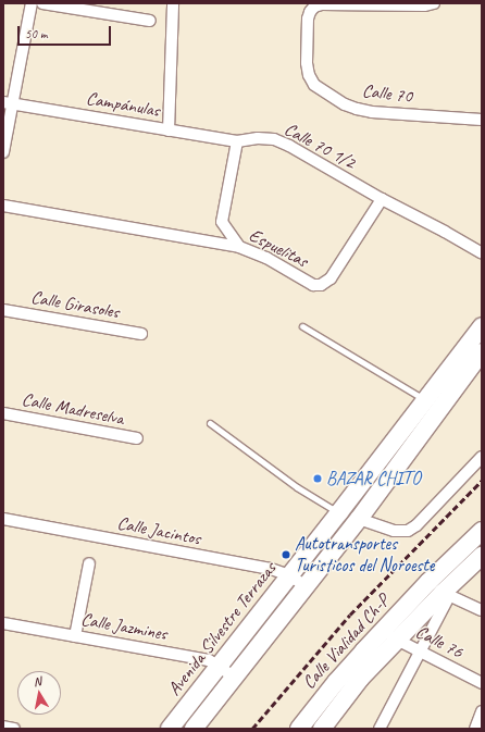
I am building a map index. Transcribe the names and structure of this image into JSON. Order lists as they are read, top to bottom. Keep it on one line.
{"streets":{"main road":["Avenida Silvestre Terrazas","Calle Vialidad Ch-P"],"street":["Calle 70","Campánulas","Calle 70 1/2","Espuelitas","Calle Girasoles","Calle Madreselva","Calle Jacintos","Calle Jazmines","Calle 76"]},"crossings":[["Campánulas","Calle 70 1/2"],["Calle 70 1/2","Espuelitas"],["Calle Jacintos","Avenida Silvestre Terrazas"],["Calle Jazmines","Avenida Silvestre Terrazas"],["Calle Vialidad Ch-P","Calle 76"]],"places":["BAZAR CHITO","Autotransportes Turisticos del Noroeste"],"scale_bar":"50 m","north":"top"}
